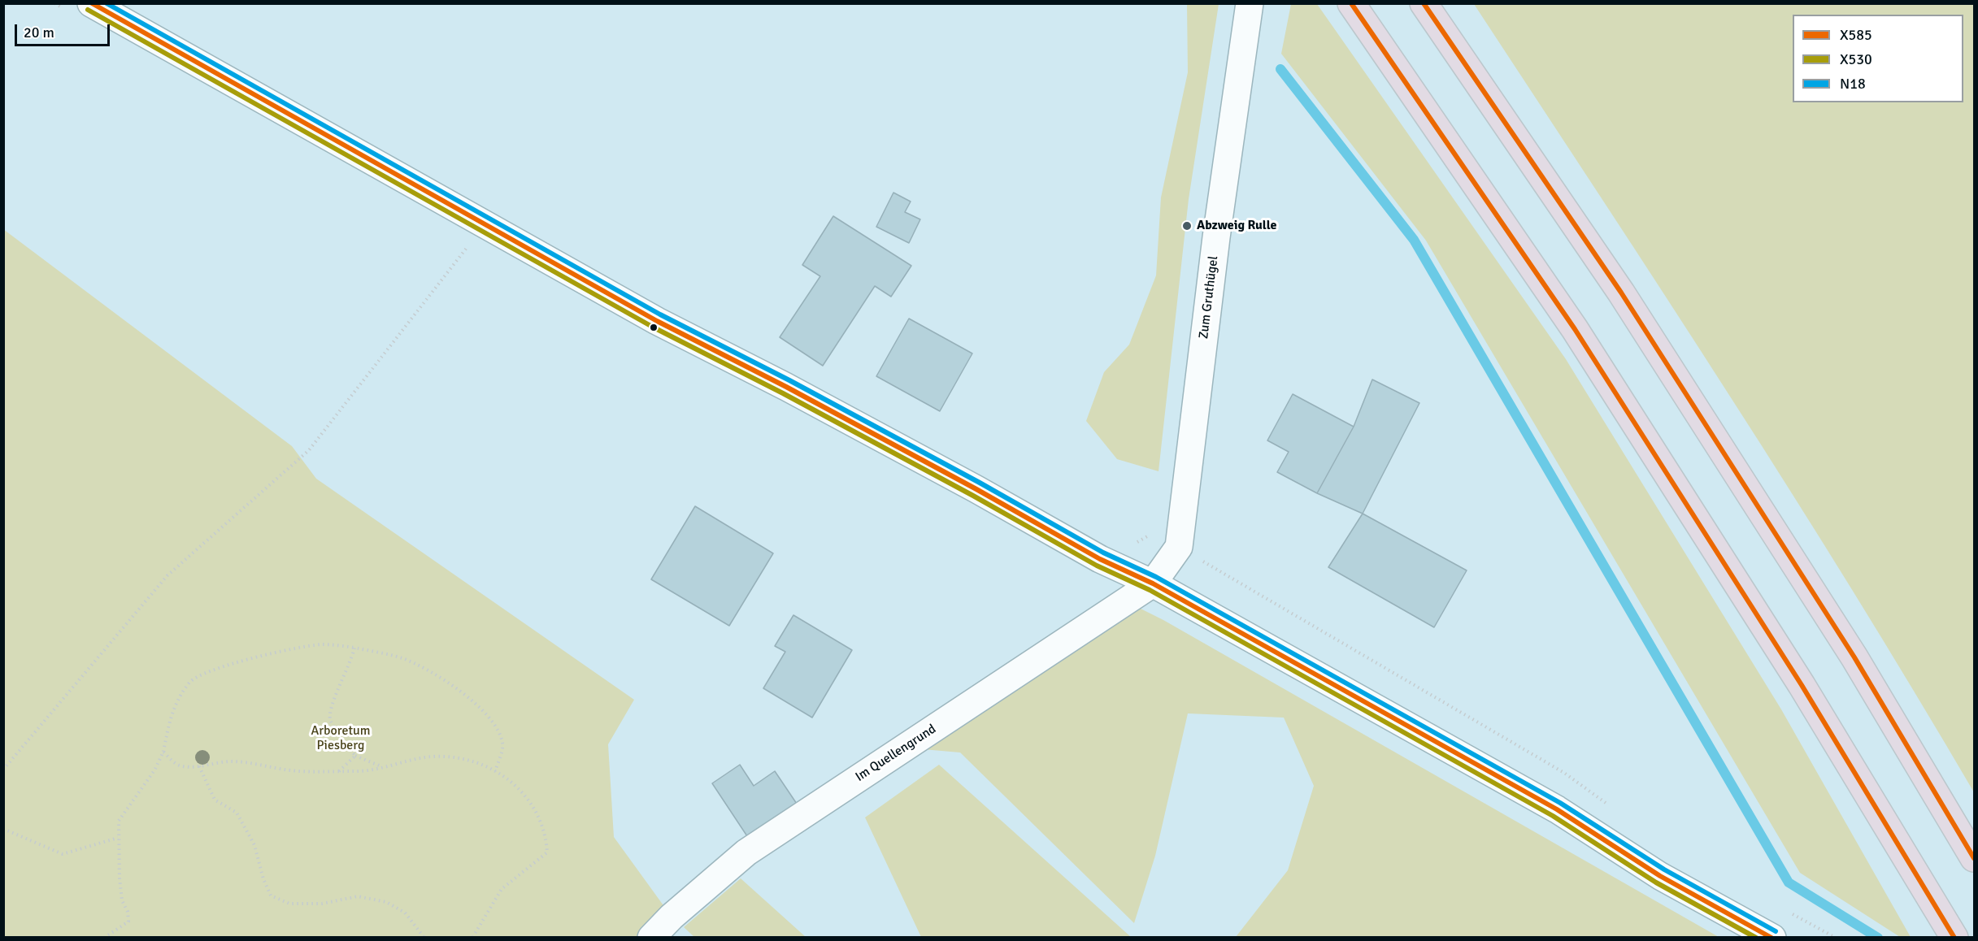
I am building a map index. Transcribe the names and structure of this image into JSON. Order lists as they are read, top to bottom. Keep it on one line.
{"streets":{"street":["Zum Gruthügel","Im Quellengrund"]},"crossings":[["Zum Gruthügel","Im Quellengrund"]],"parks":["Arboretum Piesberg"],"places":["Abzweig Rulle"],"lines":["transit line X585","transit line N18","transit line X530"],"legend":["X585","X530","N18"],"scale_bar":"20 m"}
